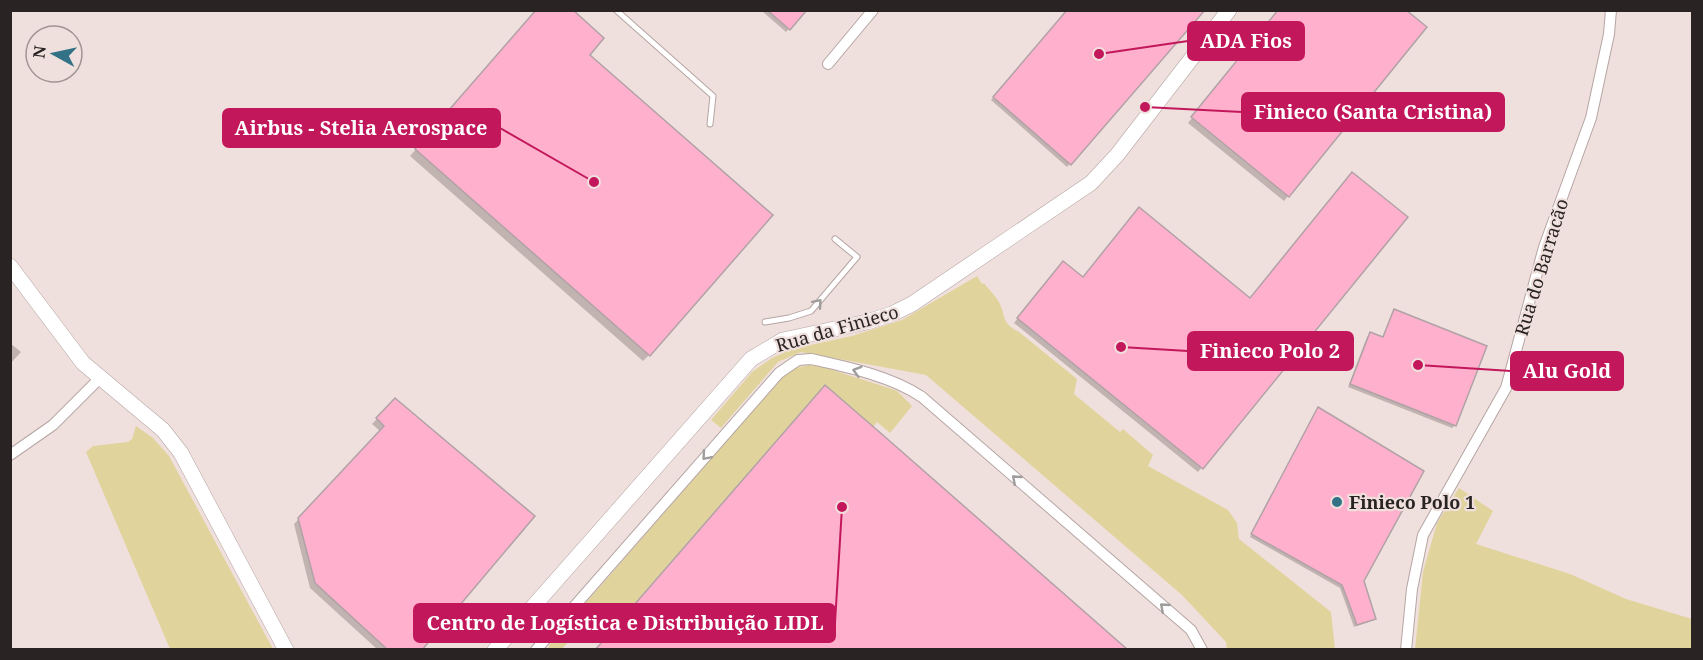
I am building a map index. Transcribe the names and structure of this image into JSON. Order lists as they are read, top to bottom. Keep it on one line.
{"streets":{"street":["Rua do Barracão","Rua da Finieco"]},"places":["ADA Fios","Finieco (Santa Cristina)","Airbus - Stelia Aerospace","Finieco Polo 2","Alu Gold","Finieco Polo 1","Centro de Logística e Distribuição LIDL"],"north":"left"}
